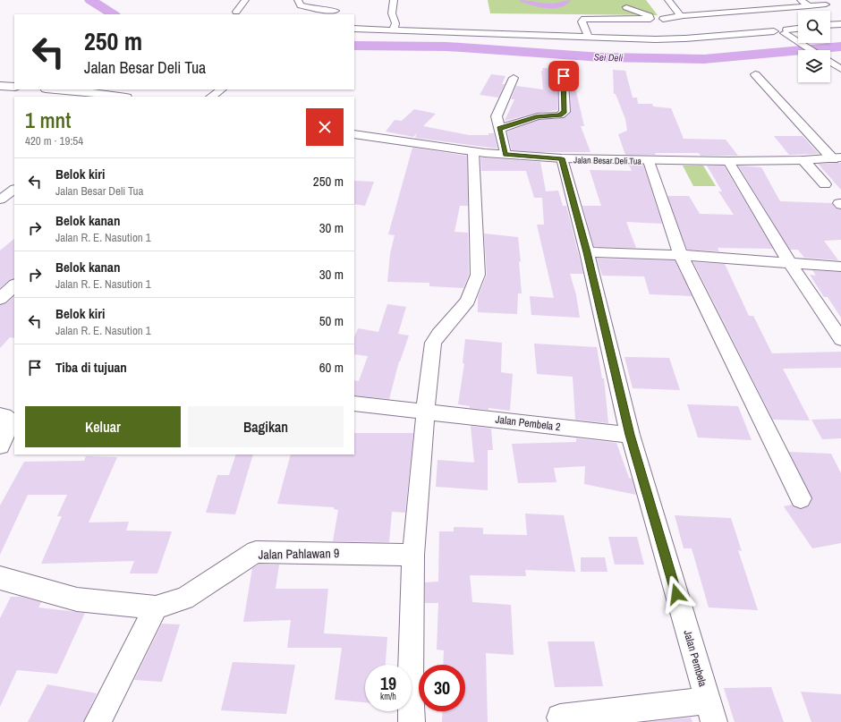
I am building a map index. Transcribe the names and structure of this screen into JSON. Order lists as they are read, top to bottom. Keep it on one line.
{"streets":{"main road":["Jalan Besar Deli Tua"],"street":["Jalan Pembela 2","Jalan Pahlawan 9","Jalan Pembela"]},"crossings":[["Jalan Besar Deli Tua","Jalan Pembela"],["Jalan Pembela 2","Jalan Pembela"]],"water":["Sei Deli"],"page":{"turn":["250 m","Jalan Besar Deli Tua"],"heading":["1 mnt","420 m · 19:54"],"list":[{"name":"Belok kiri","note":"Jalan Besar Deli Tua","value":"250 m"},{"name":"Belok kanan","note":"Jalan R. E. Nasution 1","value":"30 m"},{"name":"Belok kanan","note":"Jalan R. E. Nasution 1","value":"30 m"},{"name":"Belok kiri","note":"Jalan R. E. Nasution 1","value":"50 m"},{"name":"Tiba di tujuan","value":"60 m"}],"buttons":["Keluar","Bagikan"],"speed":"19 km/h","limit":"30"}}
